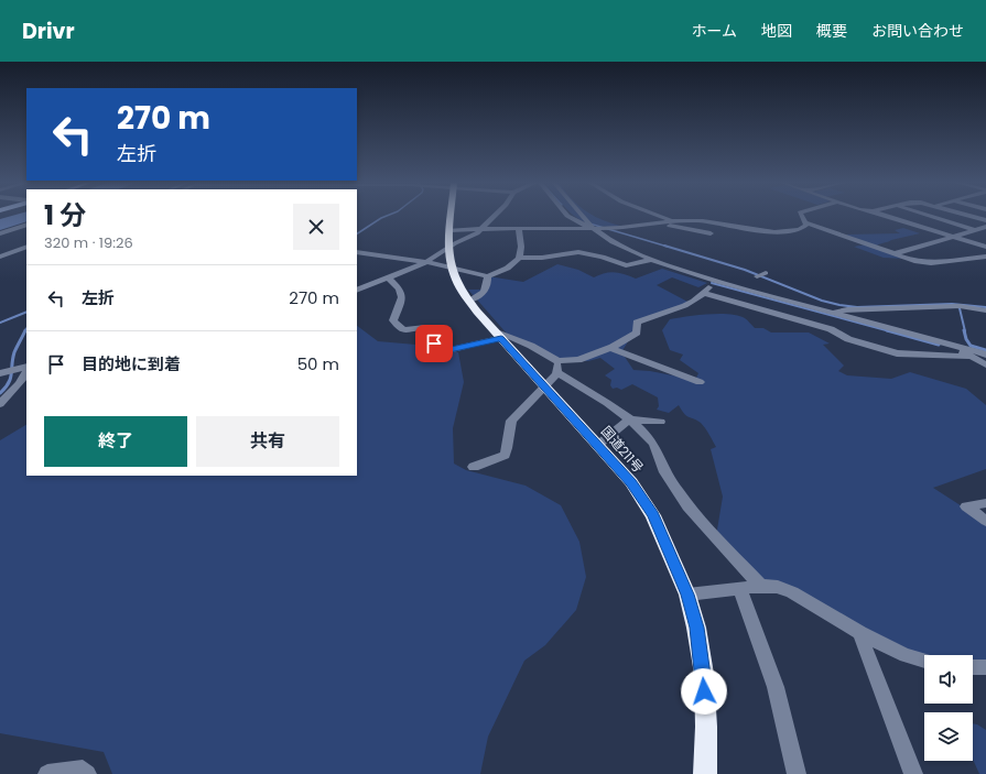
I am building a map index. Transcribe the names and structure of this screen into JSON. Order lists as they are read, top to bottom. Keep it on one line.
{"streets":{"highway":["国道211号"]},"page":{"header":"Drivr","nav":["ホーム","地図","概要","お問い合わせ"],"turn":["270 m","左折"],"heading":["1 分","320 m · 19:26"],"list":[{"name":"左折","value":"270 m"},{"name":"目的地に到着","value":"50 m"}],"buttons":["終了","共有"]}}
